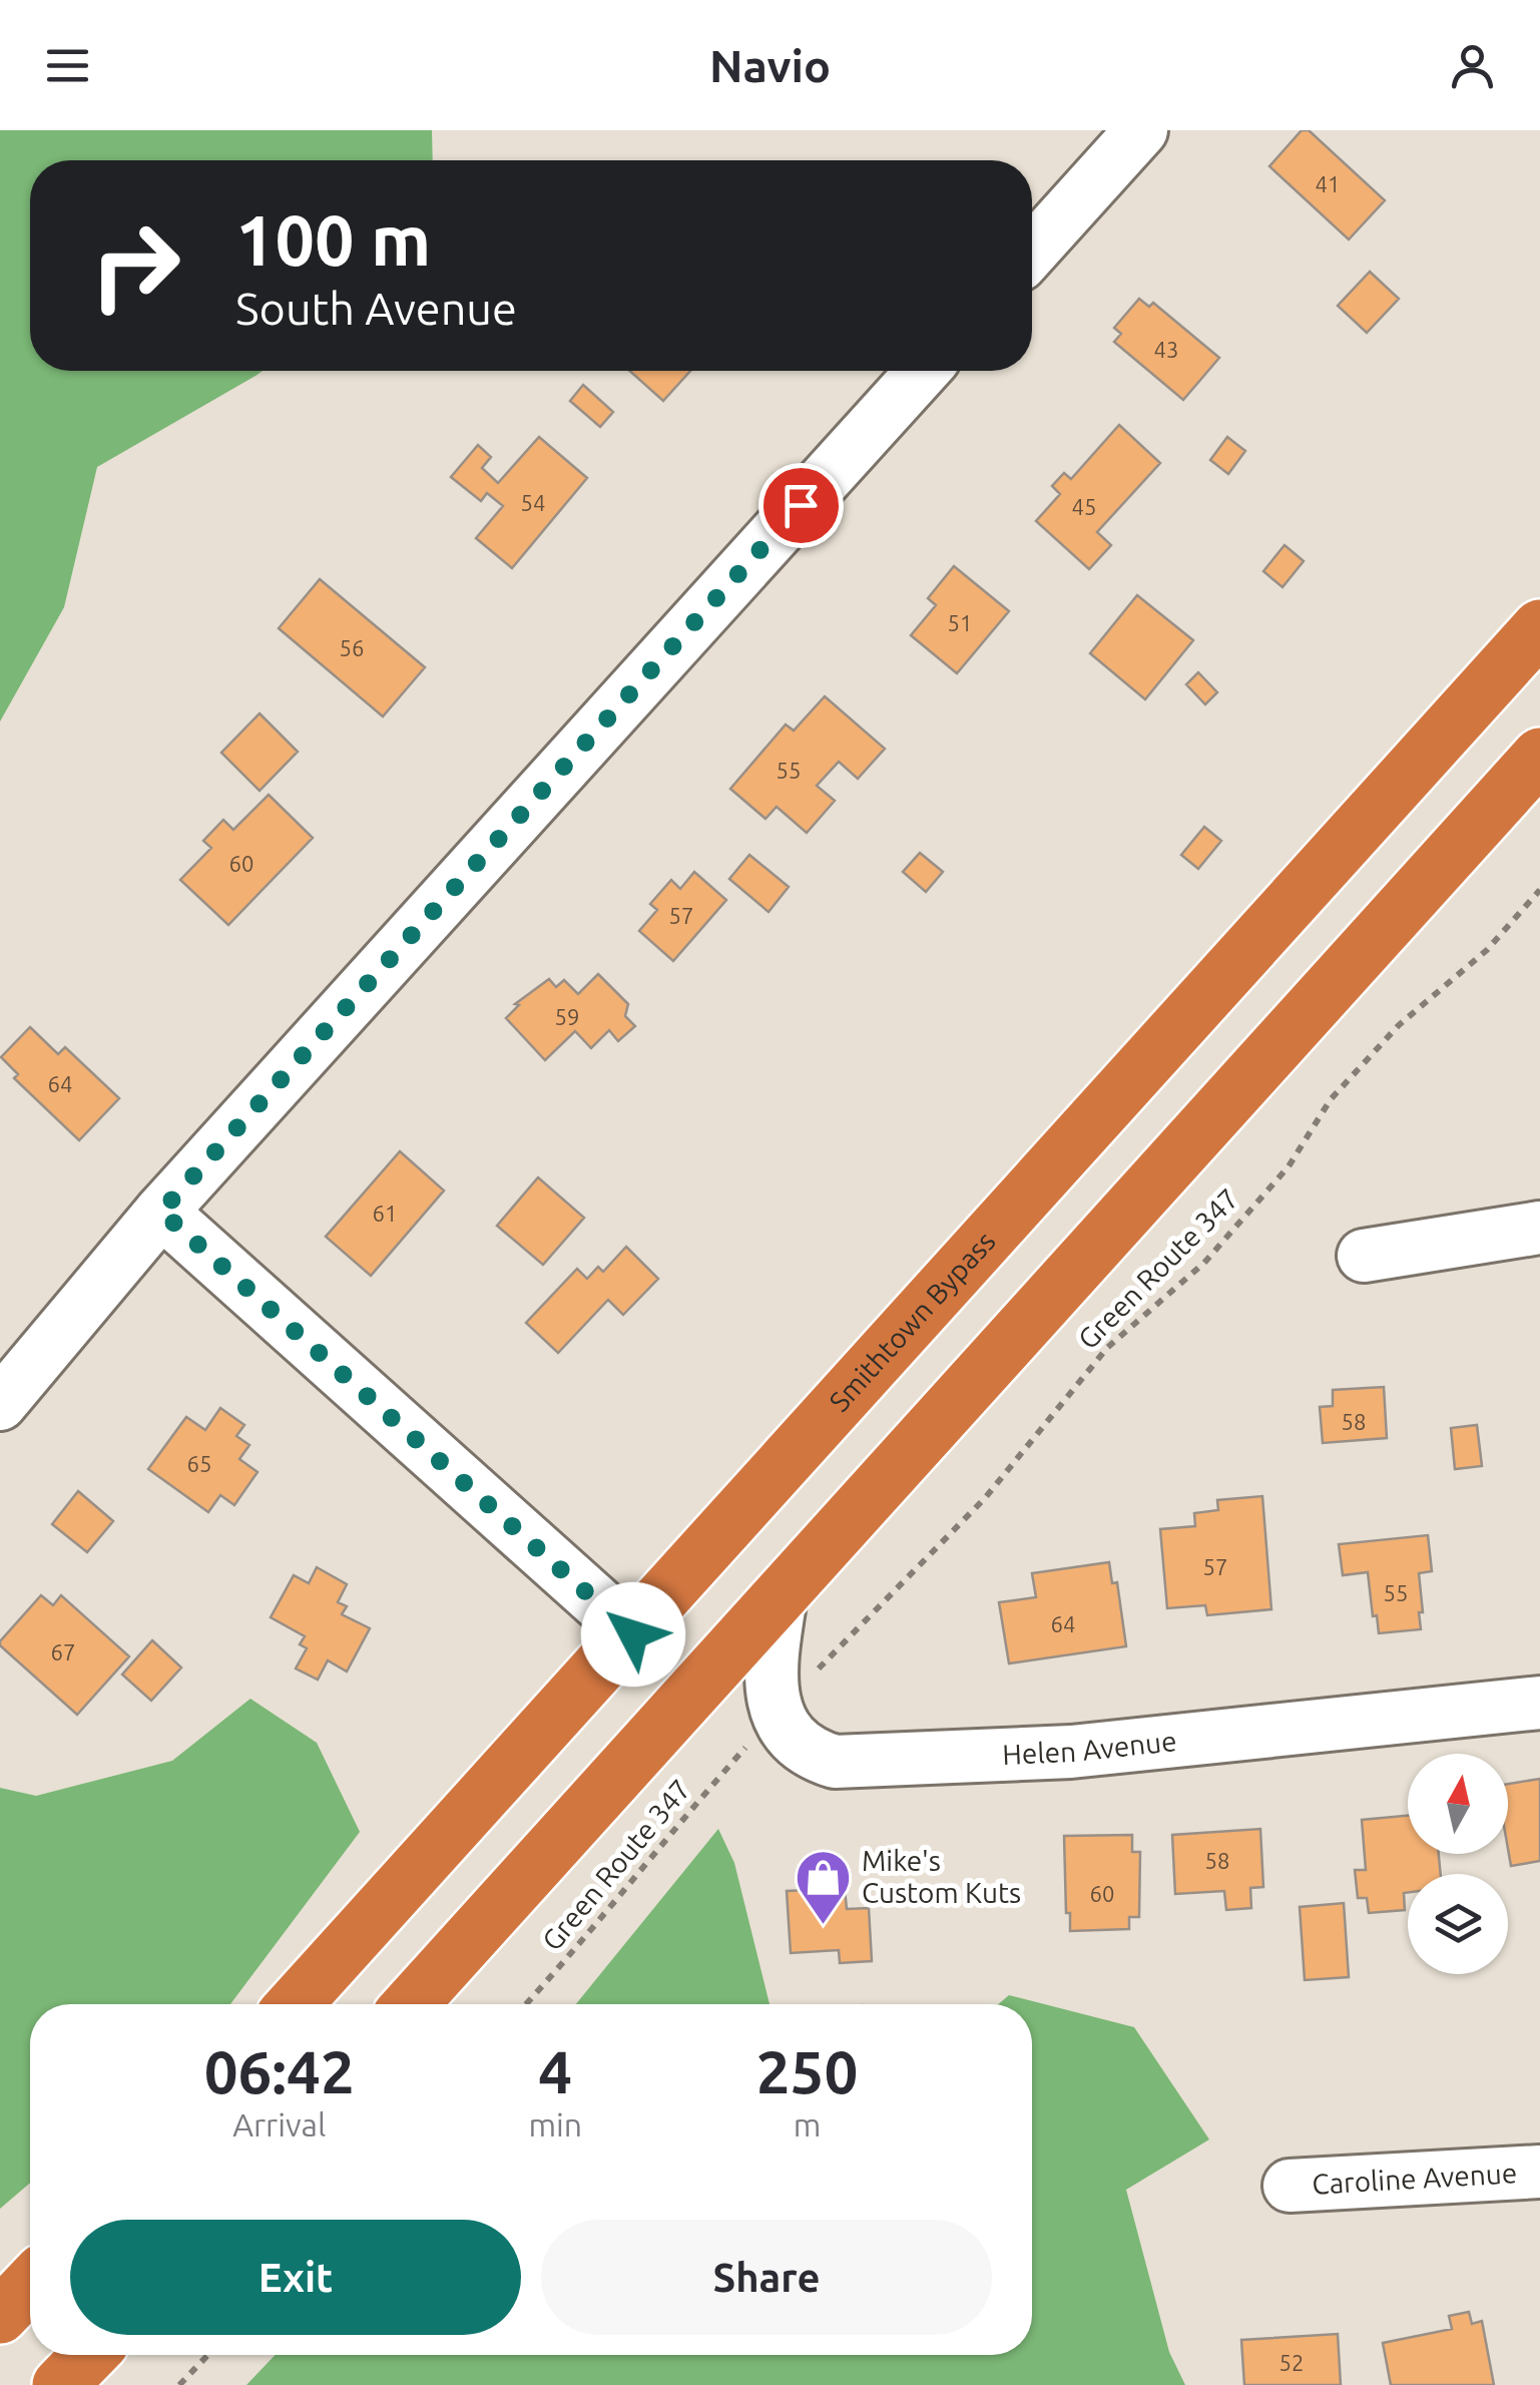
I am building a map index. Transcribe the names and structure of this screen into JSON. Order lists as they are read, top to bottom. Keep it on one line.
{"streets":{"highway":["Smithtown Bypass"],"street":["Helen Avenue","Caroline Avenue"],"path":["Green Route 347"]},"places":{"shop":["Mike's Custom Kuts"]},"house_numbers":["41","43","54","45","51","56","55","60","57","59","64","61","58","65","57","55","64","67","58","60","52"],"north":"top","page":{"header":"Navio","turn":["100 m","South Avenue"],"eta":["06:42","Arrival","4","min","250","m"],"buttons":["Exit","Share"]}}
